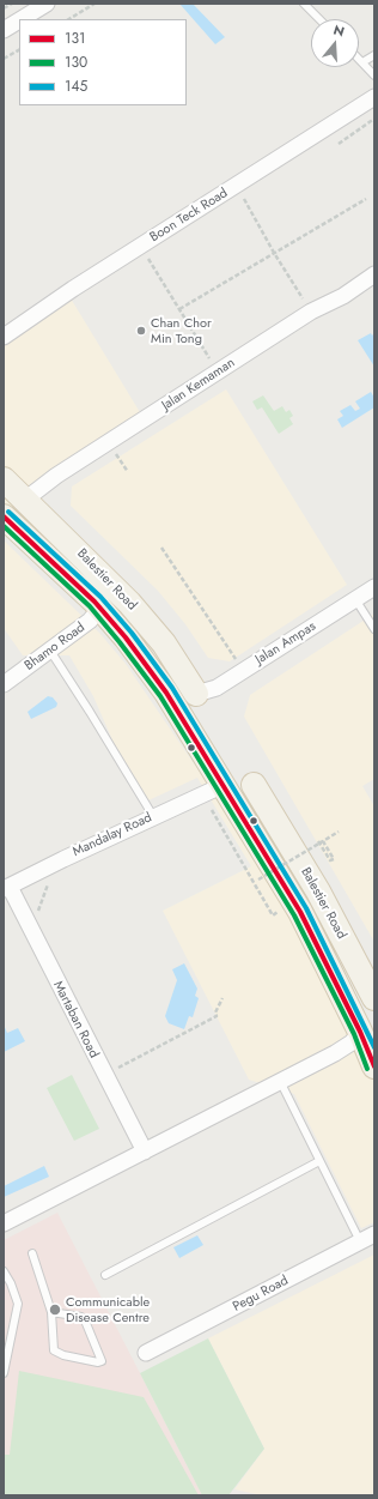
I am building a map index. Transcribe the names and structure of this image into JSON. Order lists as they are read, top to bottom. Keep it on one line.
{"streets":{"main road":["Balestier Road"],"street":["Boon Teck Road","Jalan Kemaman","Jalan Ampas","Bhamo Road","Mandalay Road","Martaban Road","Pegu Road"]},"crossings":[["Jalan Kemaman","Balestier Road"],["Balestier Road","Jalan Ampas"],["Balestier Road","Bhamo Road"],["Balestier Road","Mandalay Road"],["Mandalay Road","Martaban Road"]],"places":["Chan Chor Min Tong","Communicable Disease Centre"],"lines":["transit line 145","transit line 131","transit line 130"],"legend":["131","130","145"],"north":"top"}
